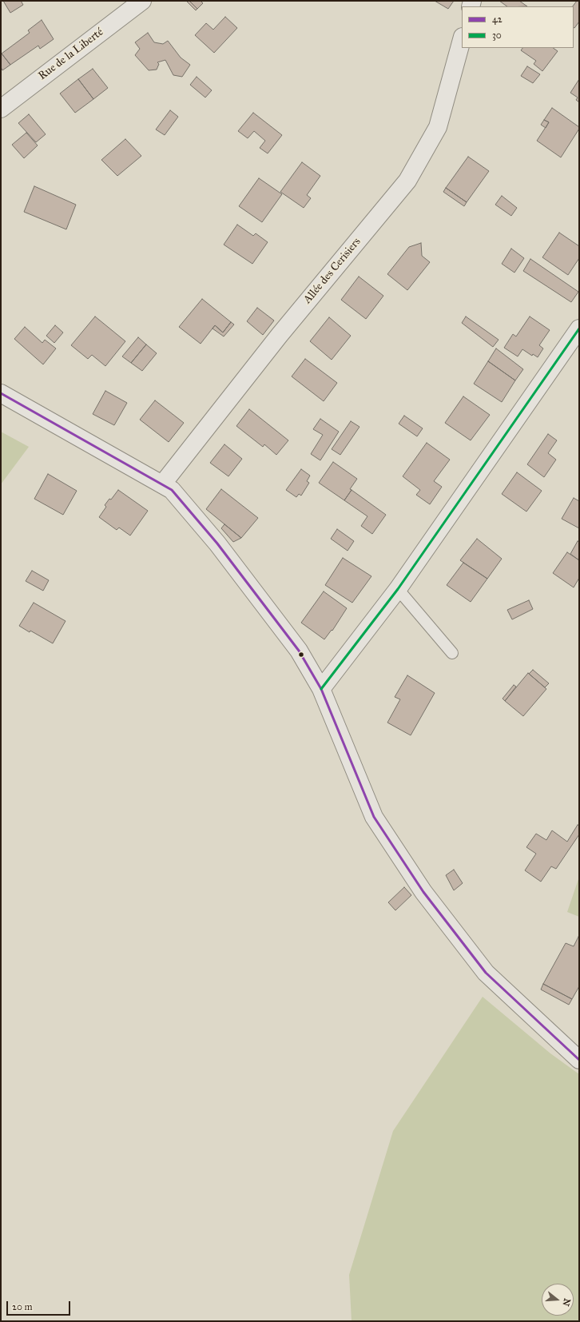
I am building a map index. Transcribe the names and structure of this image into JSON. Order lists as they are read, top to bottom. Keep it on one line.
{"streets":{"street":["Rue de la Liberté","Allée des Cerisiers"]},"lines":["transit line 30","transit line 42"],"legend":["42","30"],"scale_bar":"20 m","north":"right"}
